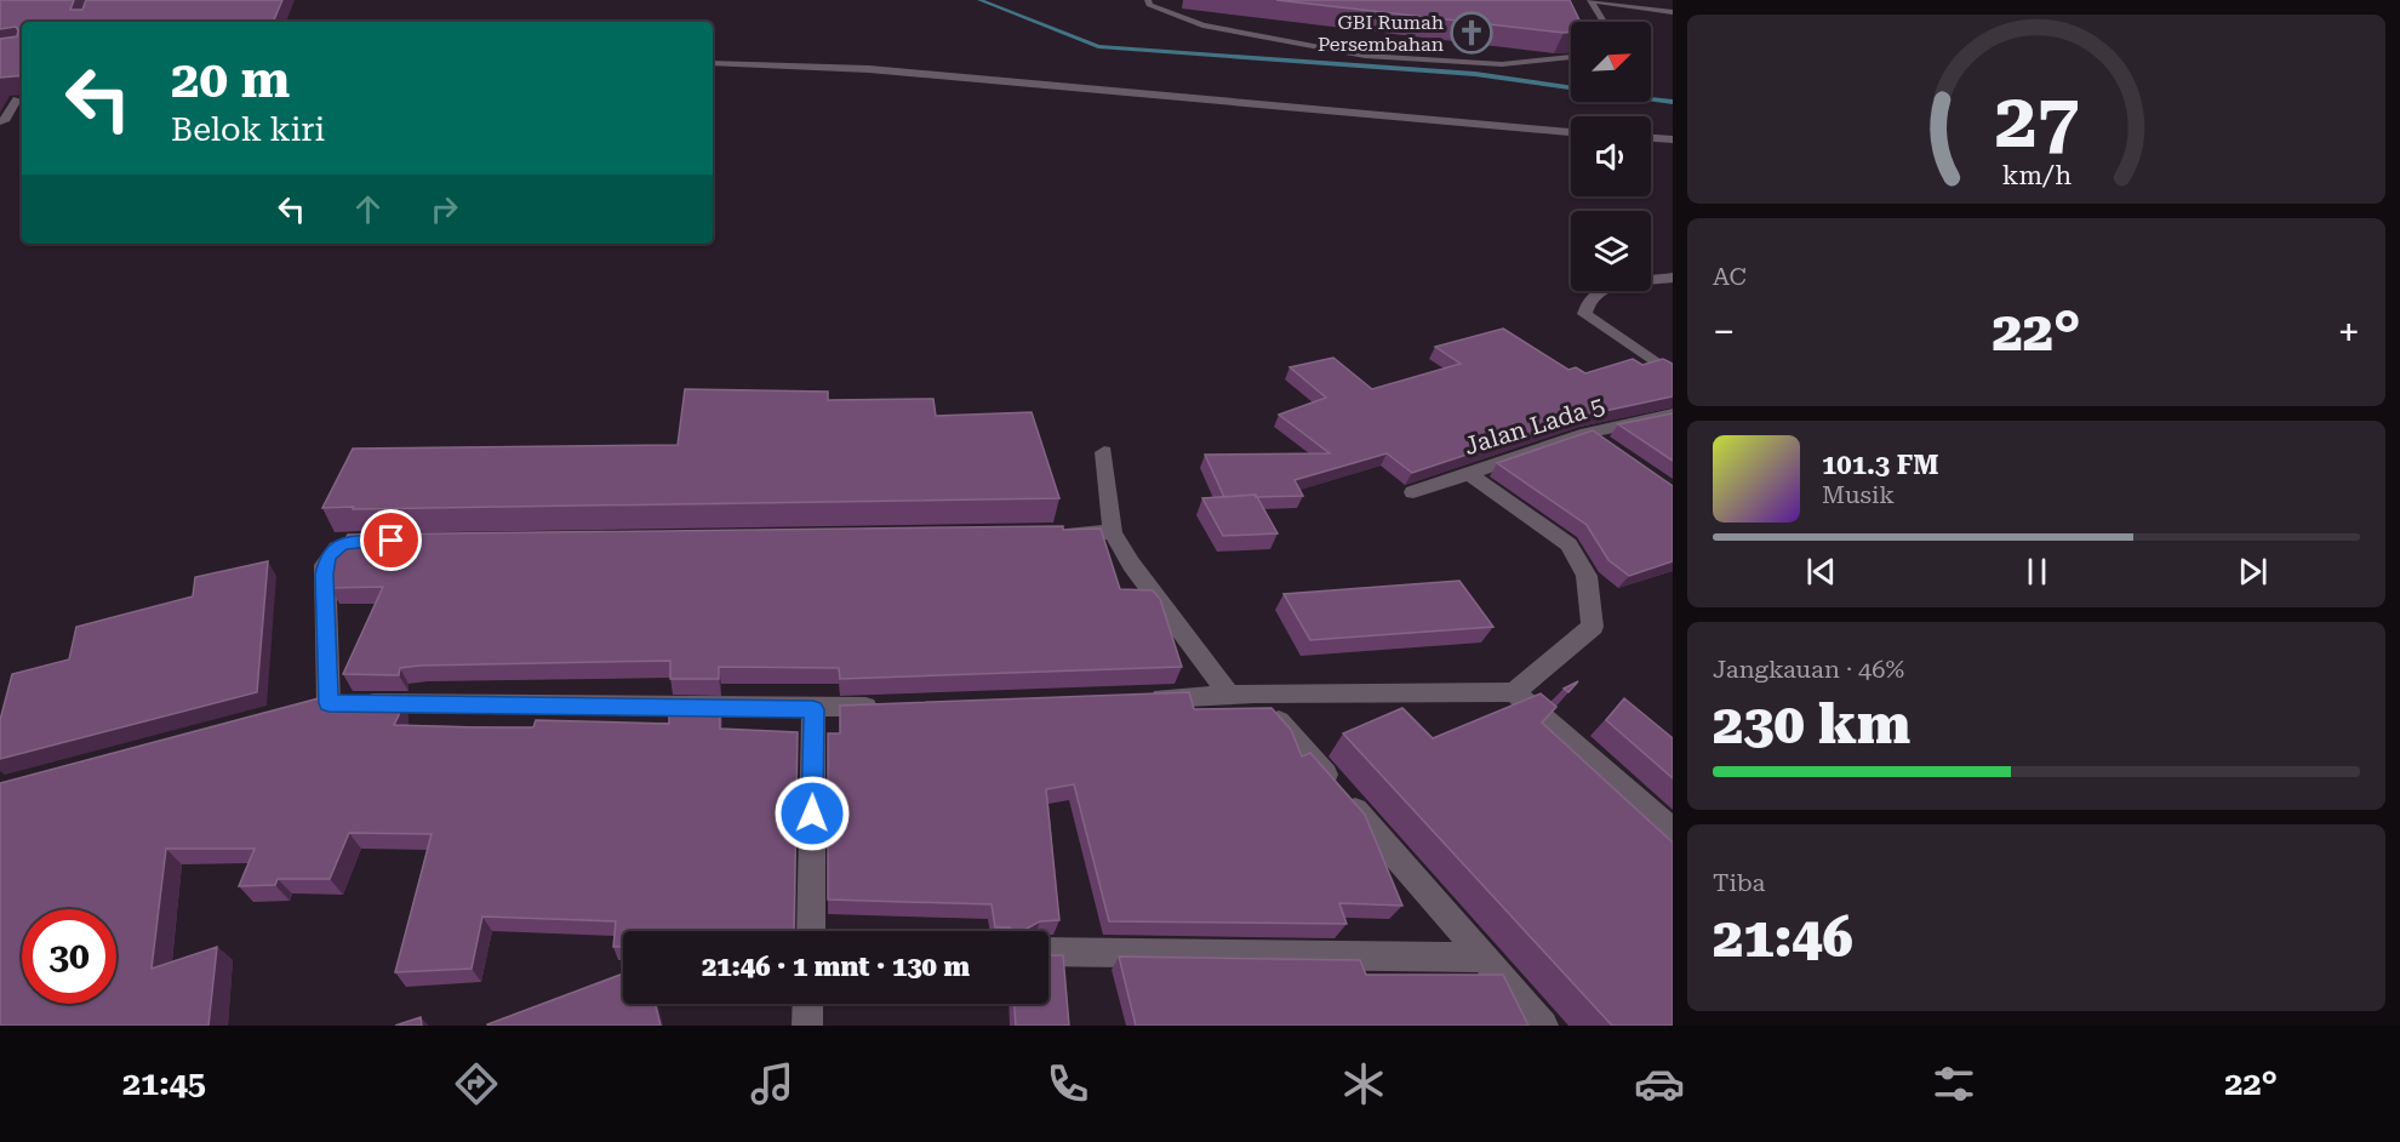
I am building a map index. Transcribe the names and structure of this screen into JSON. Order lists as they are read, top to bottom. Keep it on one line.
{"streets":{"street":["Jalan Lada 5"]},"places":{"church":["GBI Rumah Persembahan"]},"north":"top right","page":{"turn":["20 m","Belok kiri"],"tile":["AC",["Jangkauan · 46%","230 km"],["Tiba","21:46"]],"heat":["−","22°","+"],"song":["101.3 FM","Musik"],"limit":"30","trip":"21:46 · 1 mnt · 130 m","tabs":["21:45","22°"],"gauge":["27","km/h"]}}
